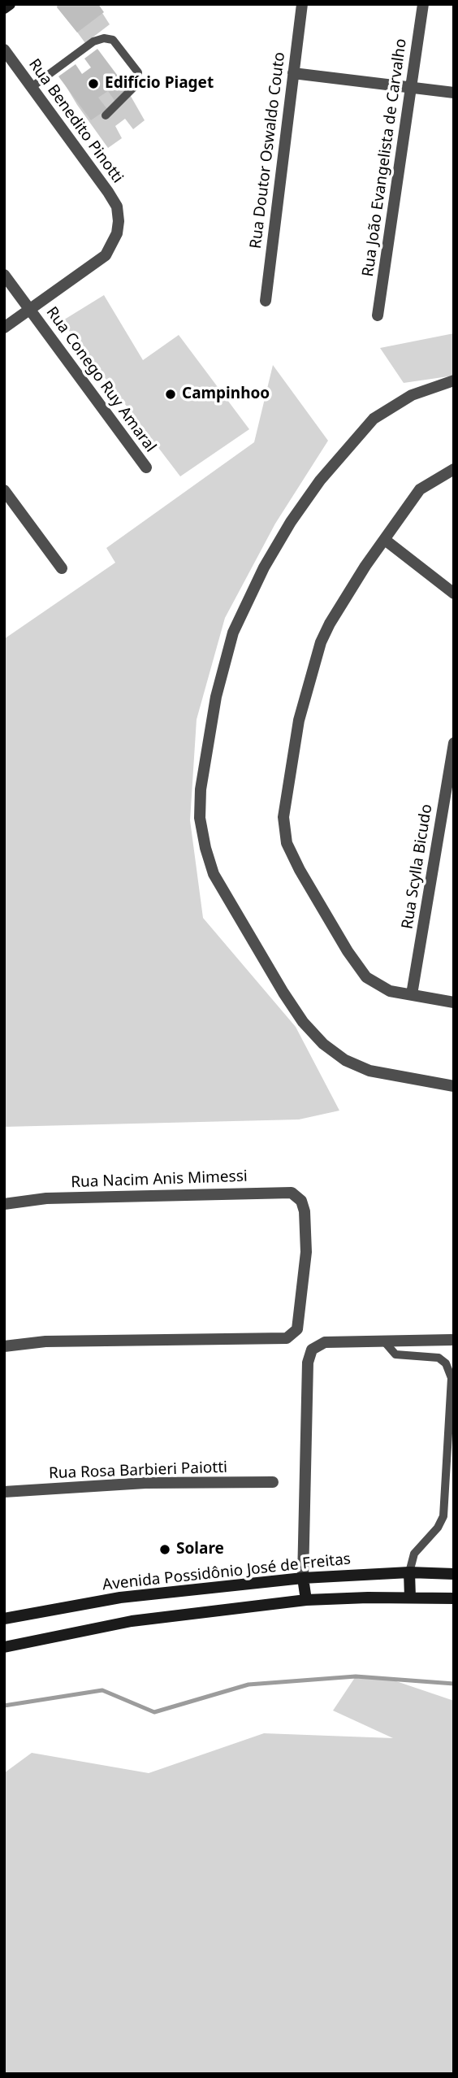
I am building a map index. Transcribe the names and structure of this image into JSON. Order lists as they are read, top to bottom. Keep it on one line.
{"streets":{"street":["Rua Benedito Pinotti","Rua Doutor Oswaldo Couto","Rua João Evangelista de Carvalho","Rua Conego Ruy Amaral","Rua Scylla Bicudo","Rua Nacim Anis Mimessi","Rua Rosa Barbieri Paiotti","Avenida Possidônio José de Freitas"]},"crossings":[["Rua Benedito Pinotti","Rua Conego Ruy Amaral"]],"places":["Edifício Piaget","Campinhoo","Solare"]}
